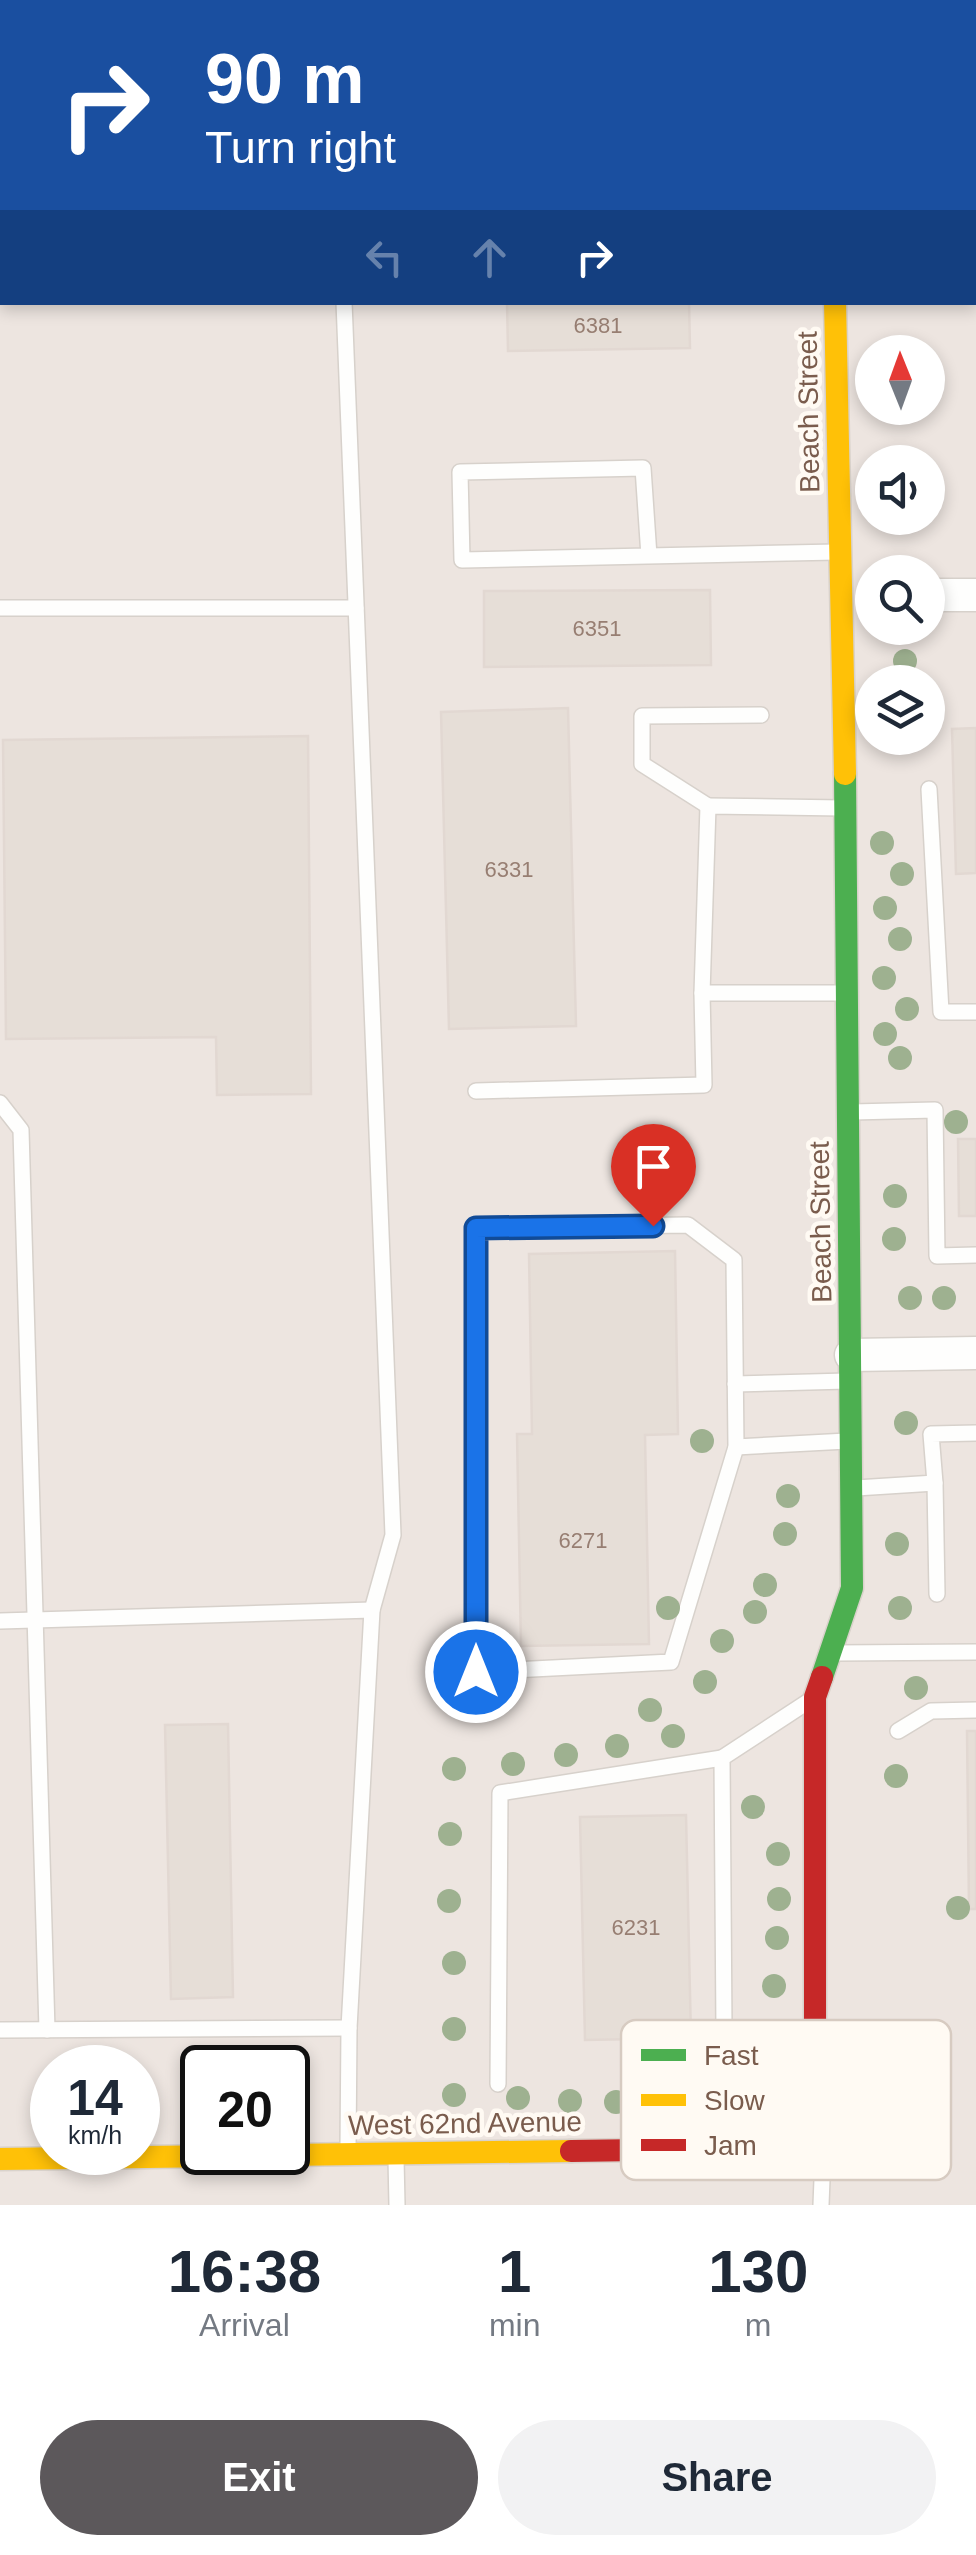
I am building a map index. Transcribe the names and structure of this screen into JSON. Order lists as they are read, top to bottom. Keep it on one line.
{"streets":{"street":["Beach Street","West 62nd Avenue"]},"house_numbers":["6381","6351","6331","6271","6231"],"legend":["Fast","Slow","Jam"],"north":"top","page":{"turn":["90 m","Turn right"],"speed":"14 km/h","limit":"20","eta":["16:38","Arrival","1","min","130","m"],"buttons":["Exit","Share"]}}
